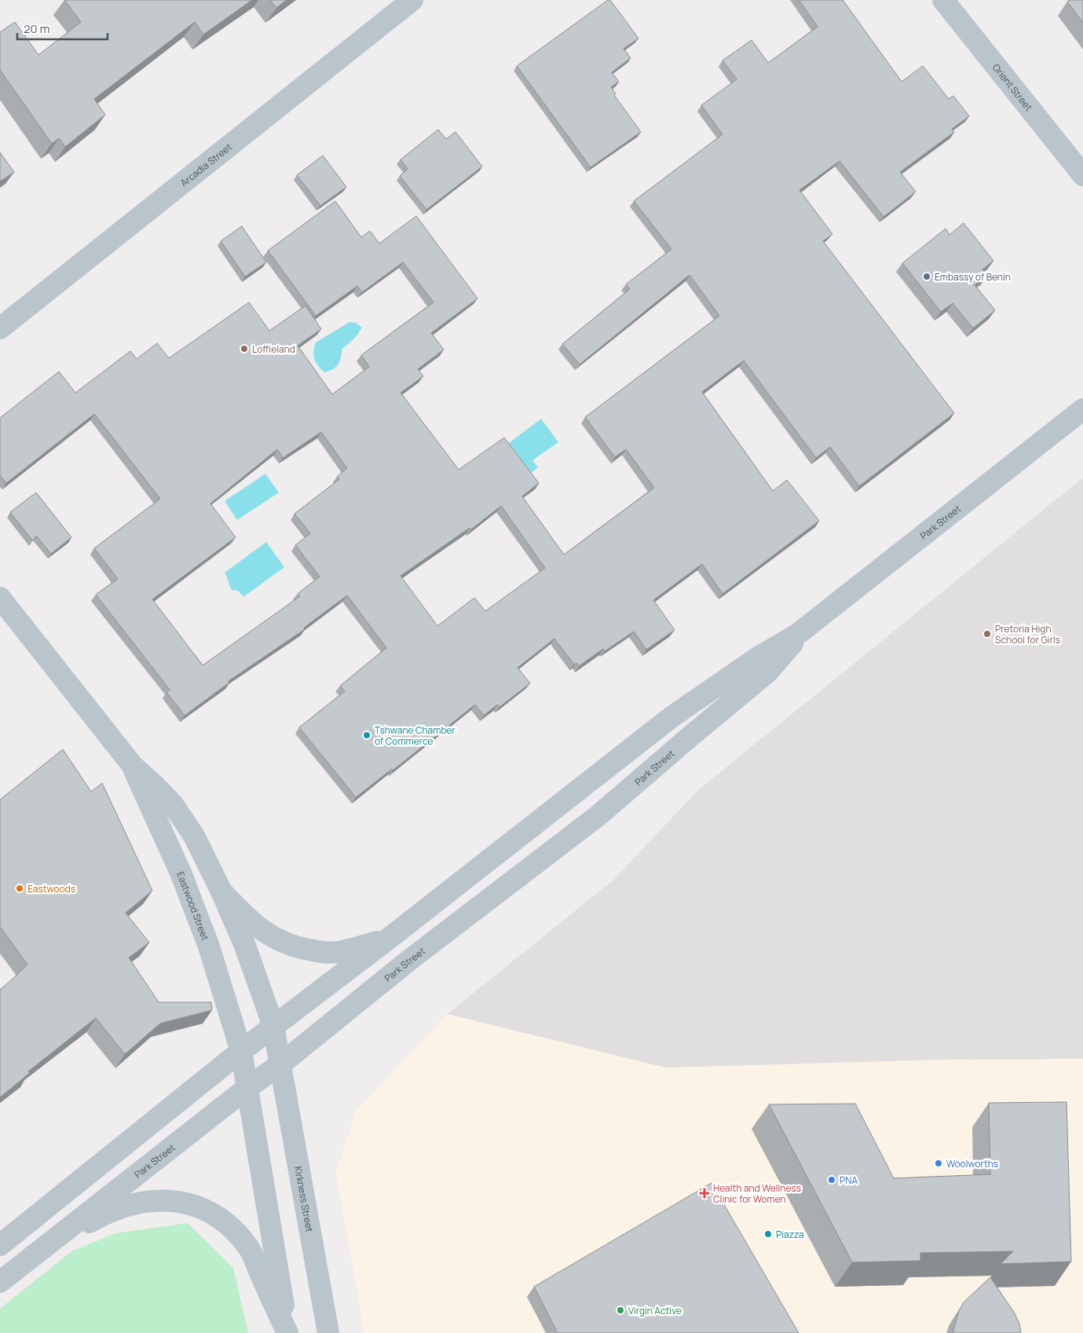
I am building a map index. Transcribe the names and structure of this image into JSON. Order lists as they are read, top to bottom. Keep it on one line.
{"streets":{"street":["Orient Street","Arcadia Street","Park Street","Eastwood Street","Kirkness Street"]},"crossings":[["Park Street","Eastwood Street"],["Park Street","Kirkness Street"],["Eastwood Street","Kirkness Street"]],"places":{"other":["Embassy of Benin","Loffieland","Pretoria High School for Girls","Tshwane Chamber of Commerce","Eastwoods","Woolworths","PNA","Piazza","Virgin Active"],"health":["Health and Wellness Clinic for Women"]},"scale_bar":"20 m"}
